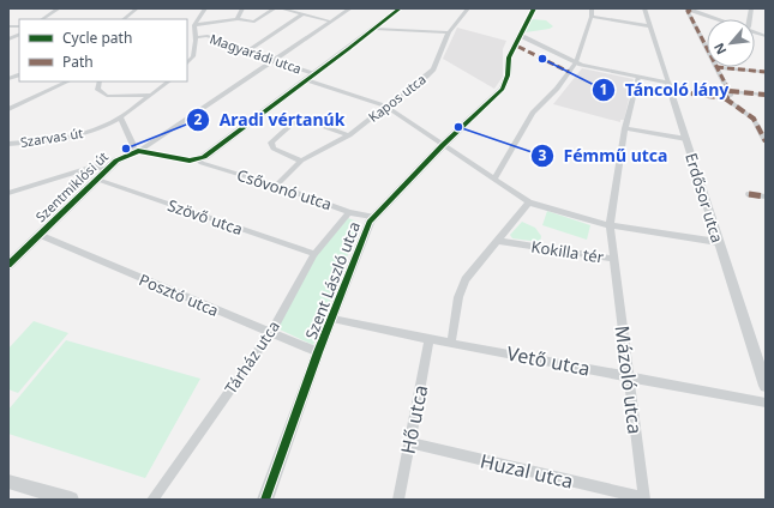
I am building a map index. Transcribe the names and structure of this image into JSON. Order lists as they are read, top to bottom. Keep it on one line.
{"streets":{"street":["Magyarádi utca","Kapos utca","Szarvas út","Szentmiklósi út","Csővonó utca","Erdősor utca","Szövő utca","Kokilla tér","Szent László utca","Posztó utca","Tárház utca","Vető utca","Mázoló utca","Hő utca","Huzal utca"]},"crossings":[["Kapos utca","Csővonó utca"],["Kapos utca","Kokilla tér"],["Szentmiklósi út","Szövő utca"],["Szentmiklósi út","Posztó utca"],["Csővonó utca","Szent László utca"],["Csővonó utca","Tárház utca"],["Szövő utca","Tárház utca"],["Kokilla tér","Szent László utca"],["Kokilla tér","Mázoló utca"],["Szent László utca","Posztó utca"],["Szent László utca","Vető utca"],["Posztó utca","Tárház utca"],["Vető utca","Mázoló utca"],["Vető utca","Hő utca"],["Mázoló utca","Huzal utca"],["Hő utca","Huzal utca"]],"places":["Táncoló lány","Fémmű utca","Aradi vértanúk"],"legend":["Cycle path","Path"],"north":"bottom left"}
